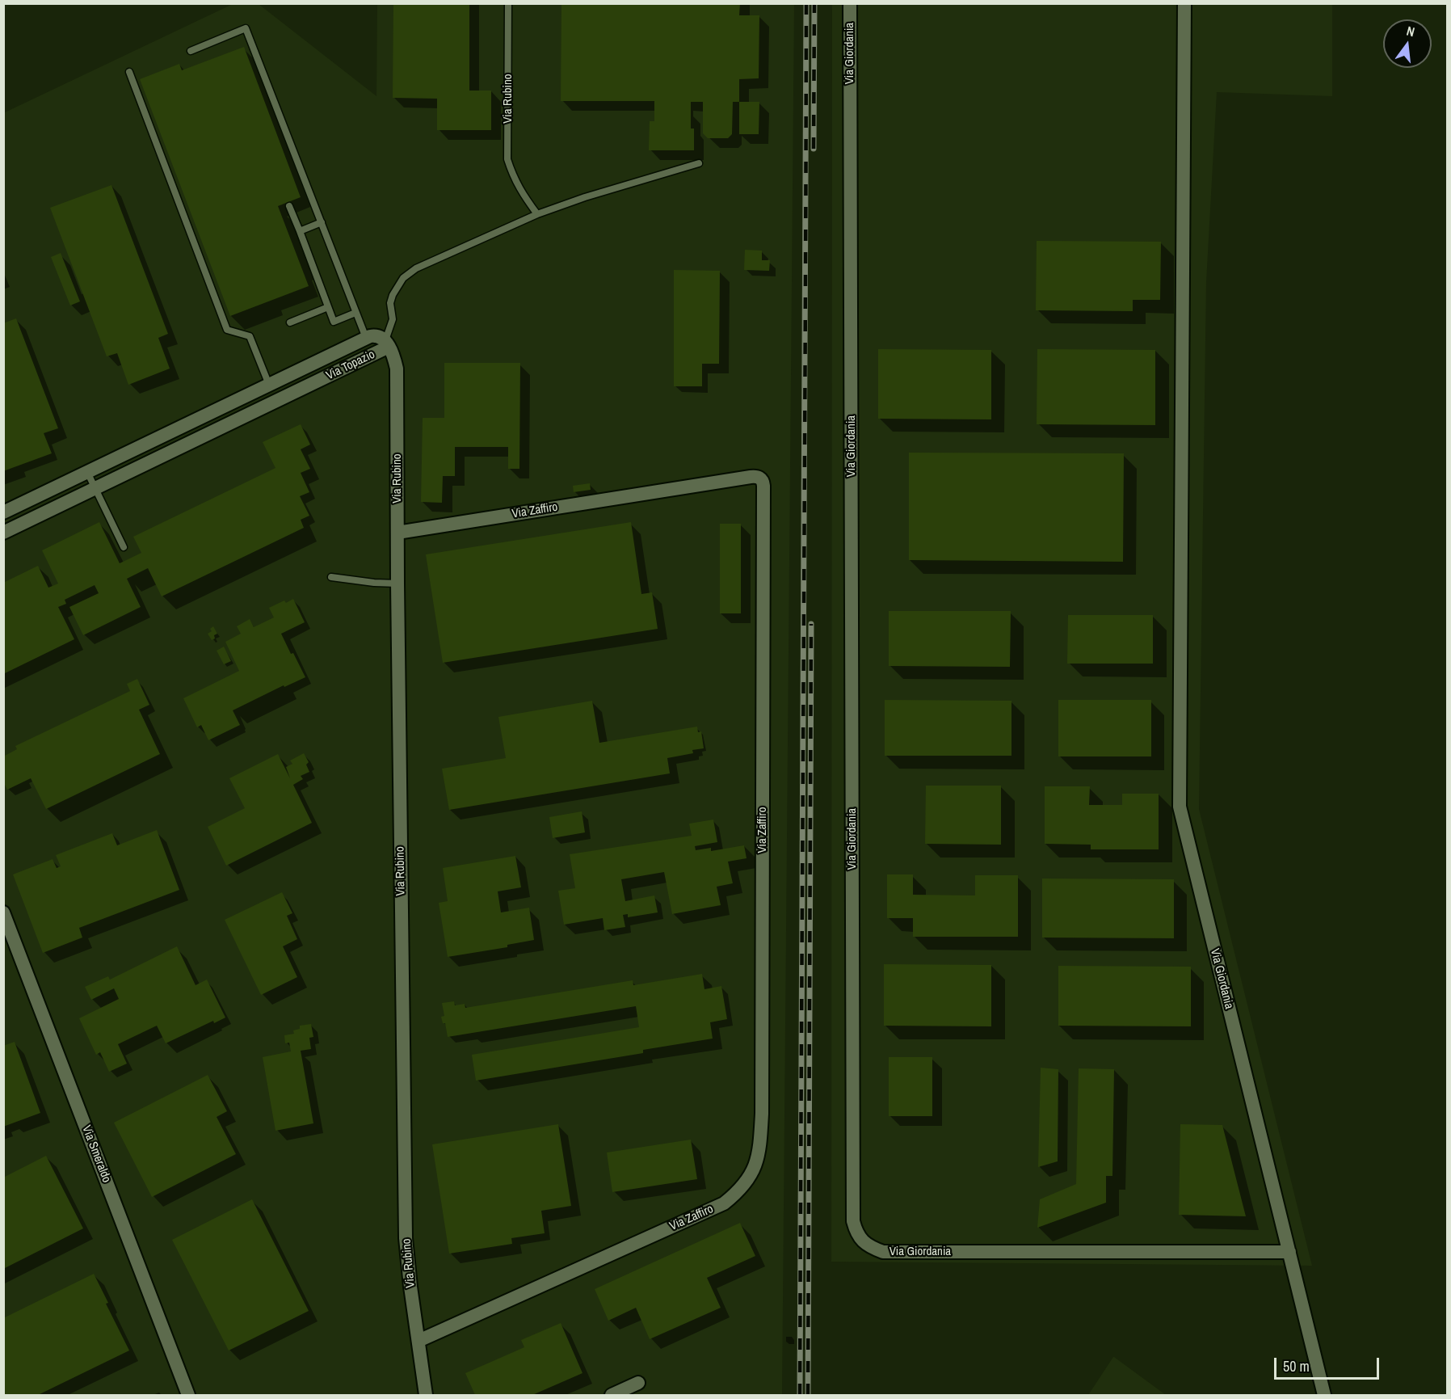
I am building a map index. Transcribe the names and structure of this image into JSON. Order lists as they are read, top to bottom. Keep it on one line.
{"streets":{"street":["Via Giordania","Via Rubino","Via Topazio","Via Zaffiro","Via Smeraldo"]},"crossings":[["Via Rubino","Via Topazio"],["Via Rubino","Via Zaffiro"]],"scale_bar":"50 m","north":"top"}
